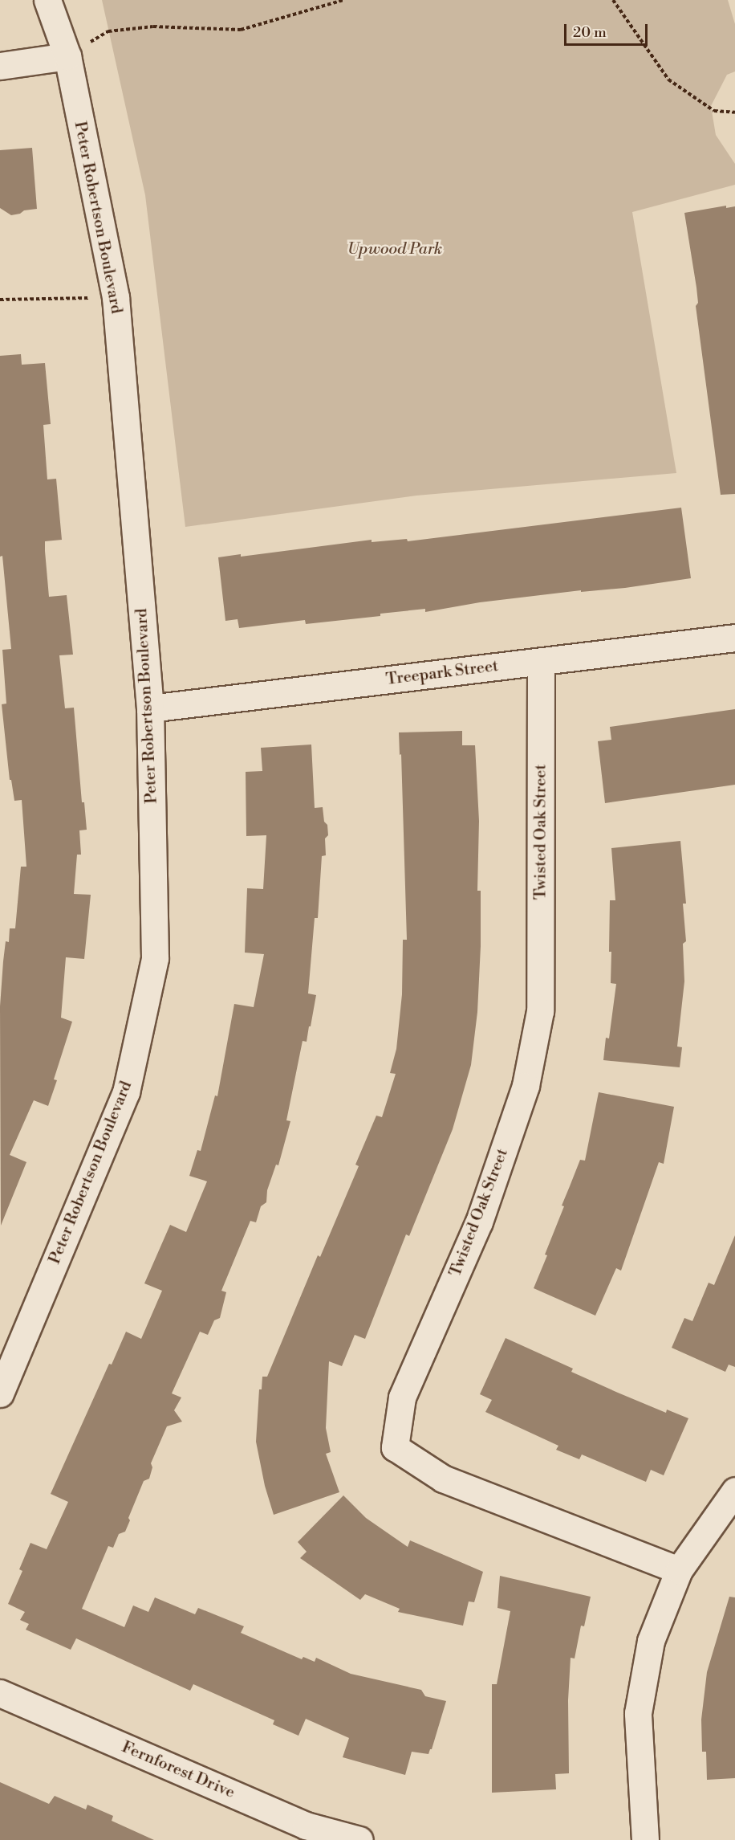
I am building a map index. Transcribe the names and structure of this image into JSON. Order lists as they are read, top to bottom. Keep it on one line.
{"streets":{"street":["Peter Robertson Boulevard","Treepark Street","Twisted Oak Street","Fernforest Drive"]},"crossings":[["Peter Robertson Boulevard","Treepark Street"],["Treepark Street","Twisted Oak Street"]],"parks":["Upwood Park"],"scale_bar":"20 m"}
